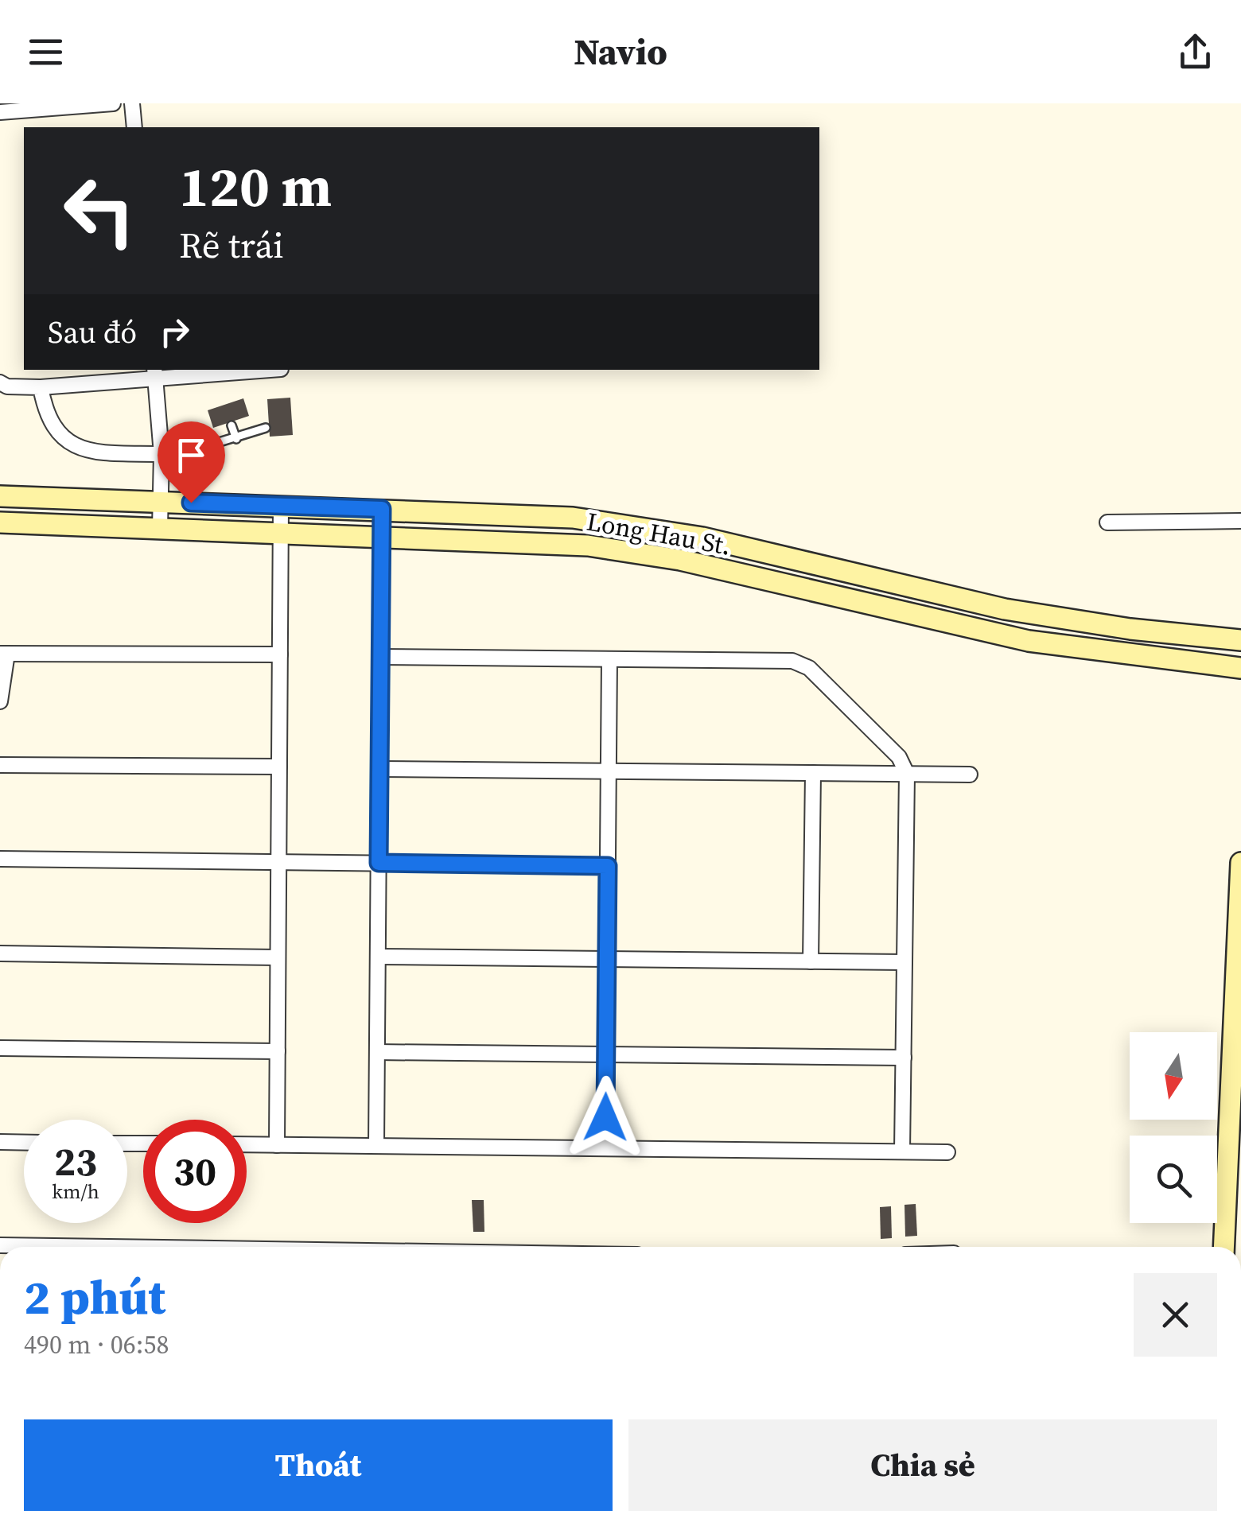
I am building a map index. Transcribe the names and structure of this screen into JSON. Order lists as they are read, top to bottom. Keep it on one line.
{"streets":{"main road":["Long Hau St."]},"north":"bottom","page":{"header":"Navio","turn":["120 m","Rẽ trái"],"then":"Sau đó","speed":"23 km/h","limit":"30","heading":["2 phút","490 m · 06:58"],"buttons":["Thoát","Chia sẻ"]}}
